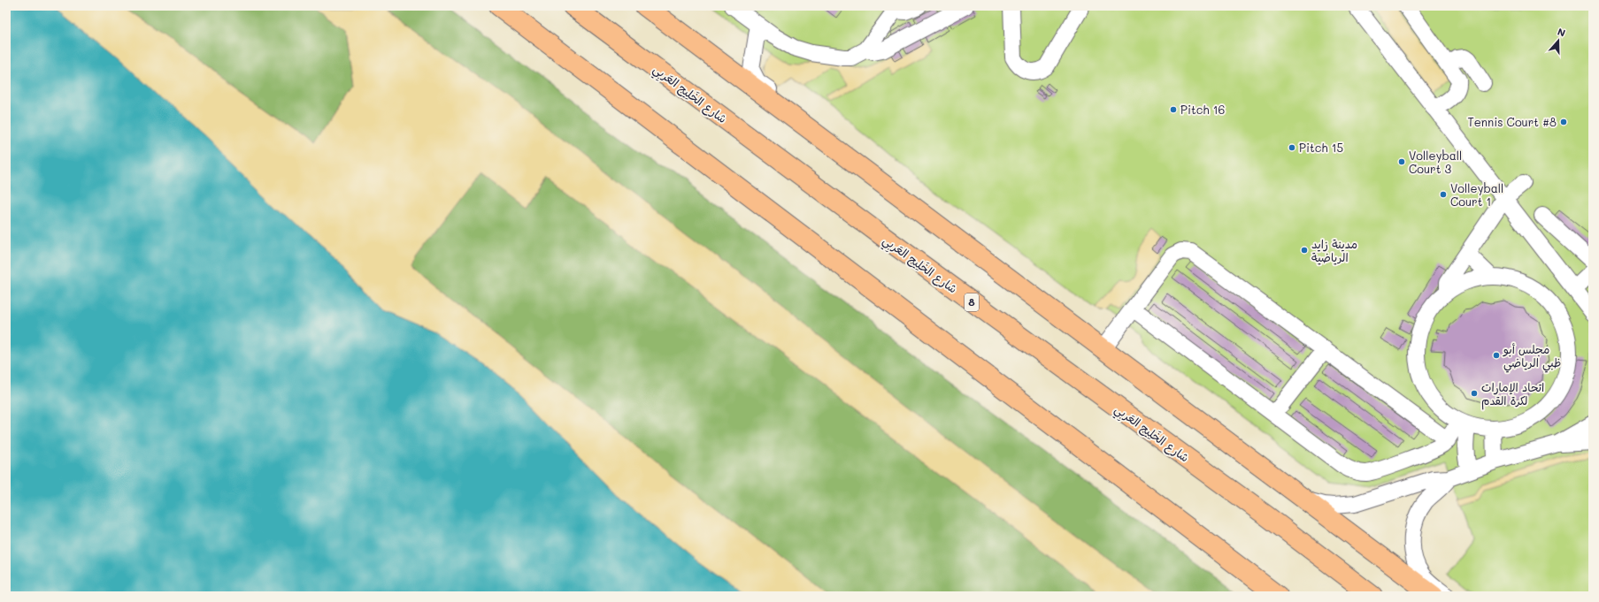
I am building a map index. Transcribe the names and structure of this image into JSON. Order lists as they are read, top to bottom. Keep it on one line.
{"streets":{"main road":["شارع الخَلِيج العَربِي","8"]},"places":["Pitch 16","Tennis Court #8","Pitch 15","Volleyball Court 3","Volleyball Court 1","مدينة زايد الرياضية","مجلس أبو ظبي الرياضي","اتحاد الإمارات لكرة القدم"],"north":"top"}
